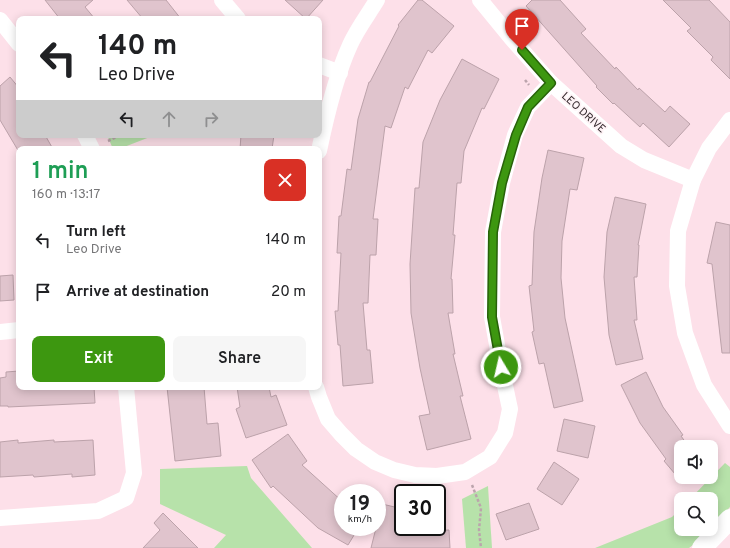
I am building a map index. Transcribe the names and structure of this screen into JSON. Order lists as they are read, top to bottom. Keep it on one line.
{"streets":{"street":["LEO DRIVE"]},"page":{"turn":["140 m","Leo Drive"],"heading":["1 min","160 m · 13:17"],"list":[{"name":"Turn left","note":"Leo Drive","value":"140 m"},{"name":"Arrive at destination","value":"20 m"}],"buttons":["Exit","Share"],"speed":"19 km/h","limit":"30"}}
